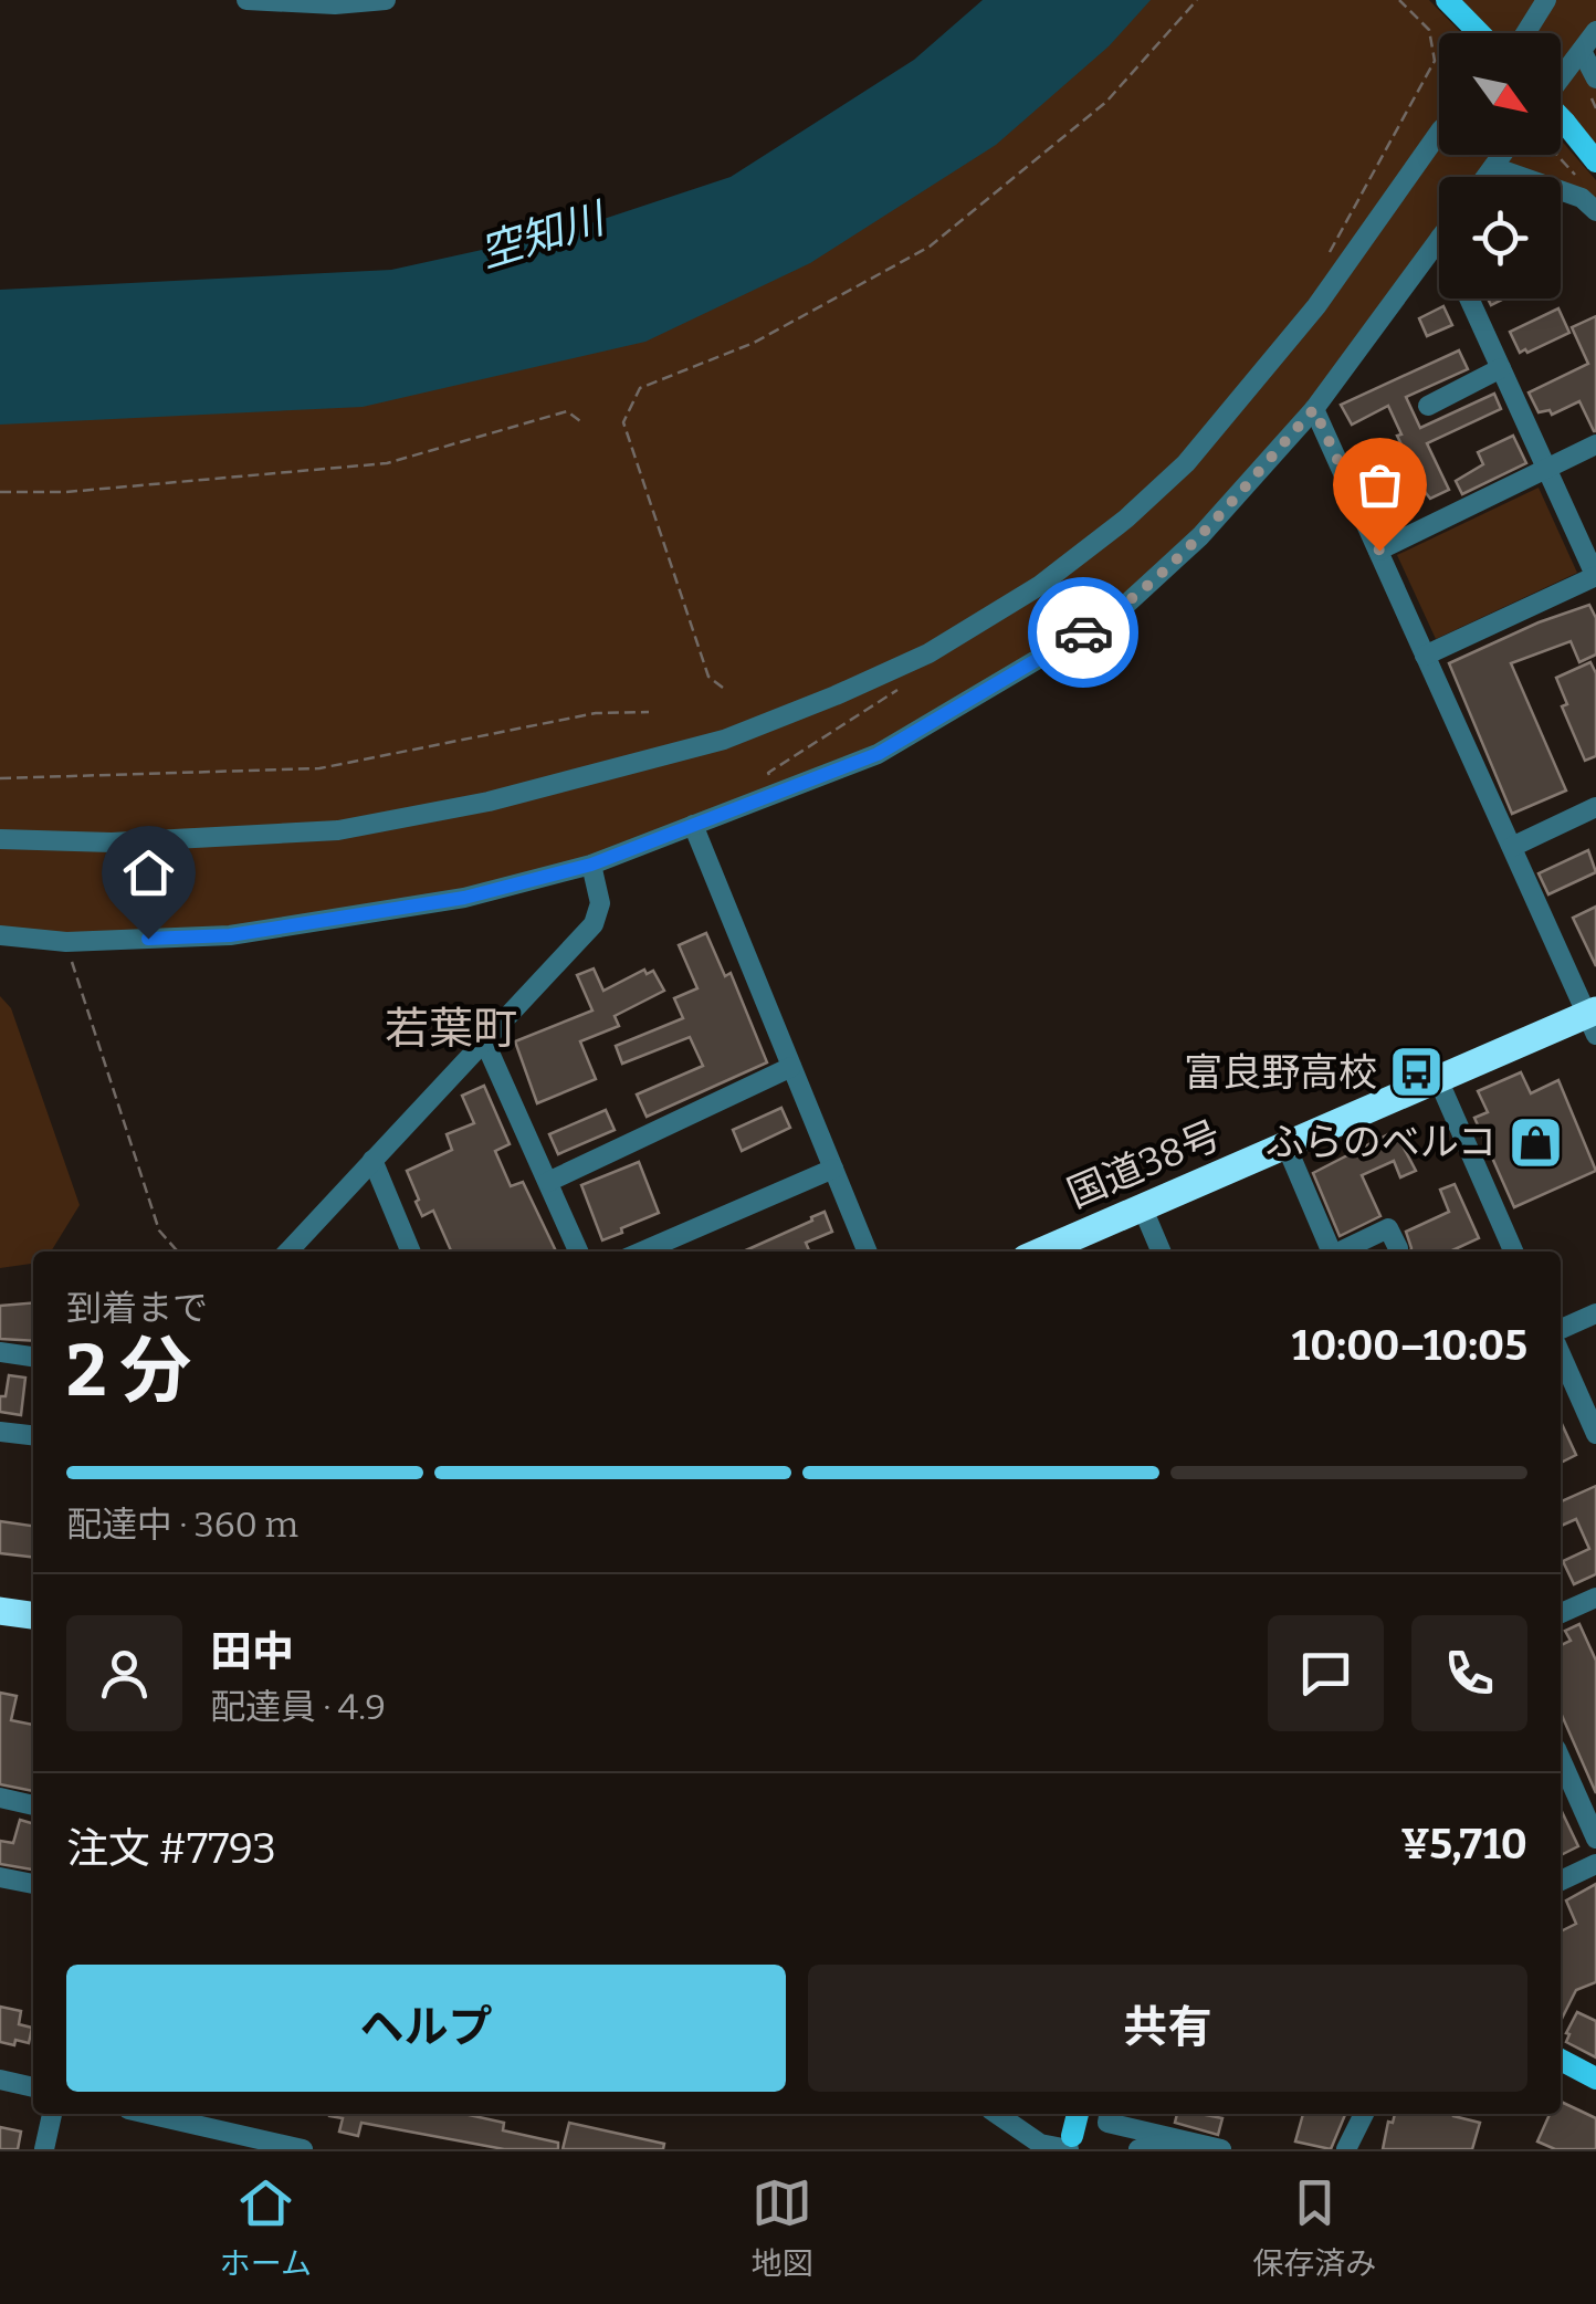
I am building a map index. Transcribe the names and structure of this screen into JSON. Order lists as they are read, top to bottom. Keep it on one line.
{"streets":{"highway":["国道38号"]},"districts":["若葉町"],"water":["空知川"],"places":{"bus stop":["富良野高校"],"shop":["ふらのベルコ"]},"north":"bottom right","page":{"heading":["2 分","到着まで","10:00–10:05"],"panel":["田中","配達員 · 4.9","注文 #7793","¥5,710"],"bar":"配達中 · 360 m","buttons":["ヘルプ","共有"],"tabs":["ホーム","地図","保存済み"]}}
